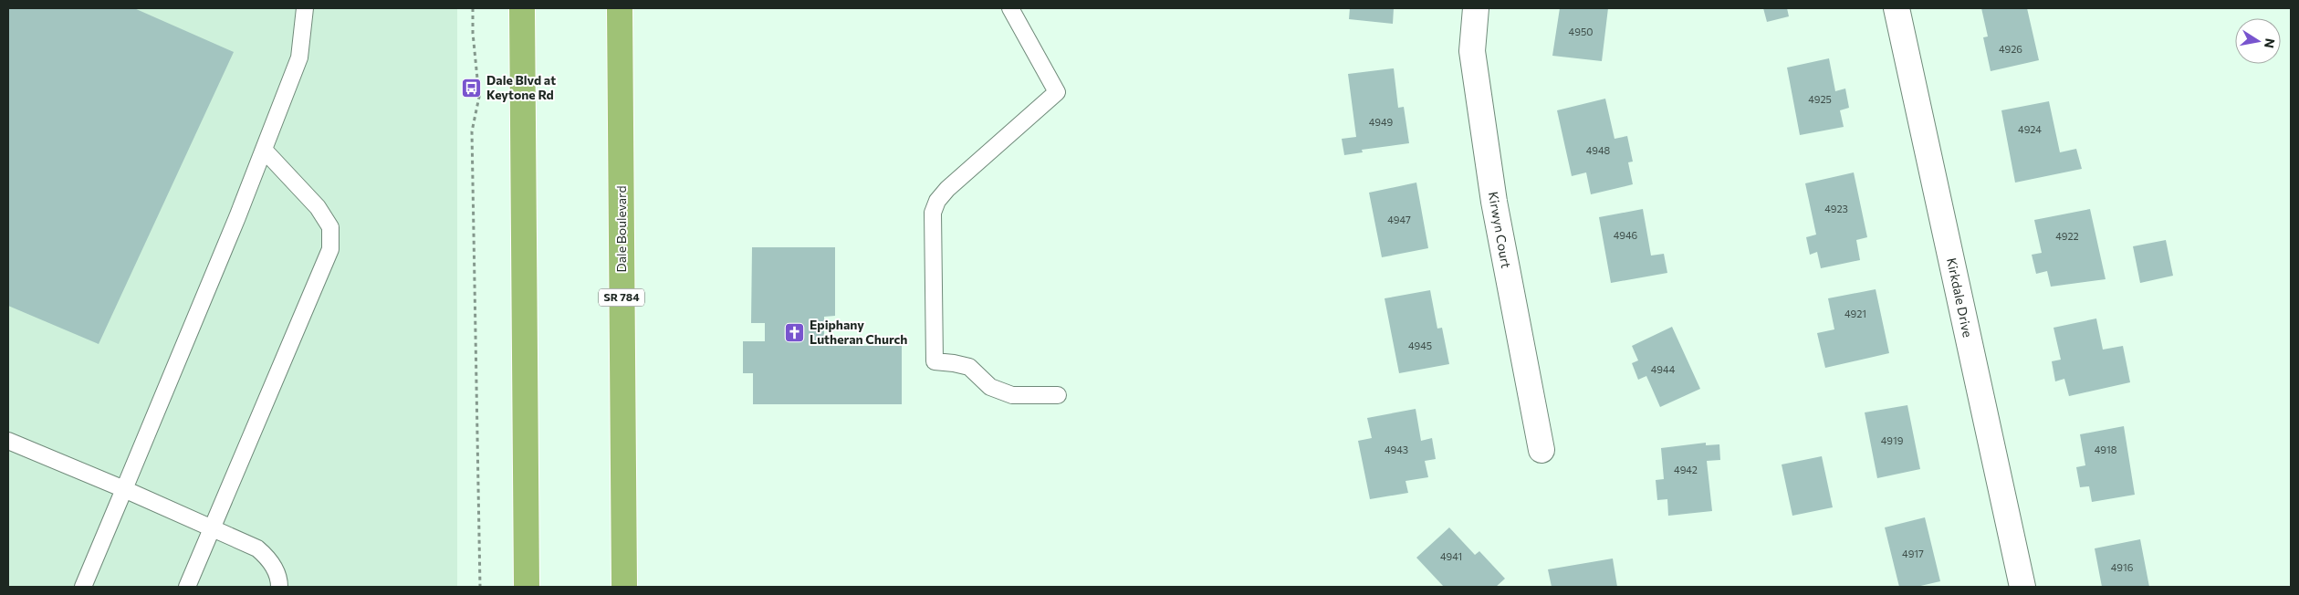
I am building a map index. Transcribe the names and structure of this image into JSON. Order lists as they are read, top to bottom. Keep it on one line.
{"streets":{"main road":["Dale Boulevard","SR 784"],"street":["Kirwyn Court","Kirkdale Drive"]},"places":{"bus stop":["Dale Blvd at Keytone Rd"],"church":["Epiphany Lutheran Church"]},"house_numbers":["4950","4926","4925","4949","4924","4948","4923","4947","4946","4922","4921","4945","4944","4919","4943","4918","4942","4917","4941","4916"],"north":"right"}
